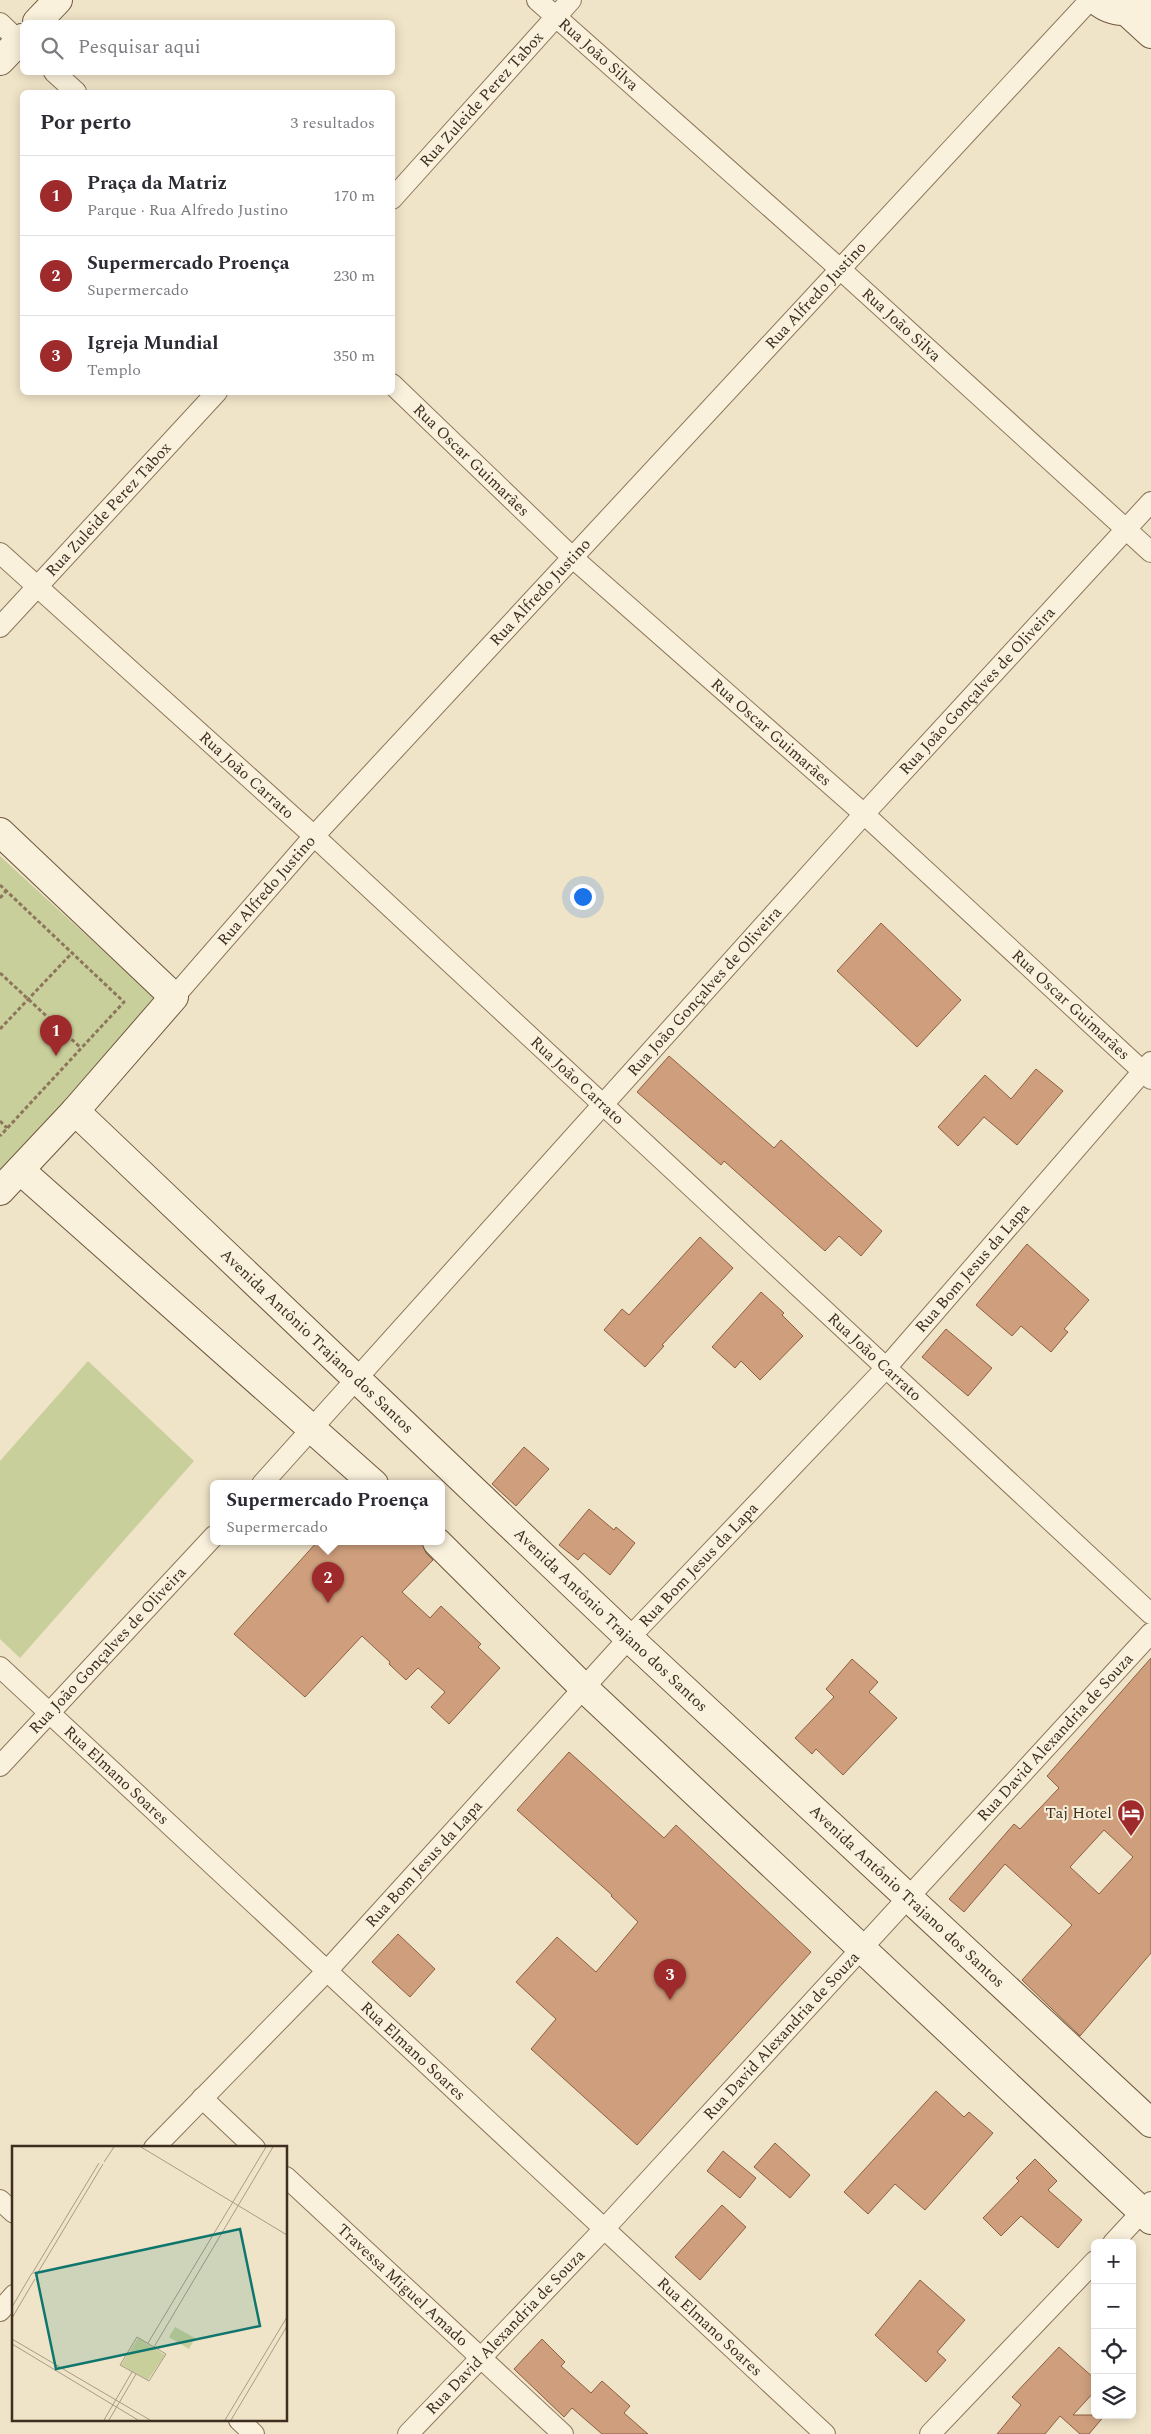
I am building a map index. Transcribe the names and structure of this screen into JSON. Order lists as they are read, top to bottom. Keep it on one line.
{"streets":{"main road":["Rua Alfredo Justino","Avenida Antônio Trajano dos Santos"],"street":["Rua João Silva","Rua Zuleide Perez Tabox","Rua Oscar Guimarães","Rua João Gonçalves de Oliveira","Rua João Carrato","Rua Bom Jesus da Lapa","Rua David Alexandria de Souza","Rua Elmano Soares","Travessa Miguel Amado"]},"crossings":[["Rua João Silva","Rua Zuleide Perez Tabox"],["Rua João Silva","Rua Alfredo Justino"],["Rua João Silva","Rua João Gonçalves de Oliveira"],["Rua Zuleide Perez Tabox","Rua João Carrato"],["Rua Alfredo Justino","Rua Oscar Guimarães"],["Rua Alfredo Justino","Rua João Carrato"],["Rua Alfredo Justino","Avenida Antônio Trajano dos Santos"],["Rua Oscar Guimarães","Rua João Gonçalves de Oliveira"],["Rua Oscar Guimarães","Rua Bom Jesus da Lapa"],["Rua João Gonçalves de Oliveira","Rua João Carrato"],["Rua João Gonçalves de Oliveira","Avenida Antônio Trajano dos Santos"],["Rua João Gonçalves de Oliveira","Rua Elmano Soares"],["Rua João Carrato","Rua Bom Jesus da Lapa"],["Rua Bom Jesus da Lapa","Avenida Antônio Trajano dos Santos"],["Rua Bom Jesus da Lapa","Rua Elmano Soares"],["Avenida Antônio Trajano dos Santos","Rua David Alexandria de Souza"],["Rua David Alexandria de Souza","Rua Elmano Soares"],["Rua David Alexandria de Souza","Travessa Miguel Amado"]],"places":{"hotel":["Taj Hotel"]},"page":{"search":"Pesquisar aqui","heading":["Por perto","3 resultados"],"list":[{"mark":"1","name":"Praça da Matriz","note":"Parque · Rua Alfredo Justino","value":"170 m"},{"mark":"2","name":"Supermercado Proença","note":"Supermercado","value":"230 m"},{"mark":"3","name":"Igreja Mundial","note":"Templo","value":"350 m"}],"pins":["1","2","3"],"popup":["Supermercado Proença","Supermercado"],"map_buttons":["+","−"]}}
